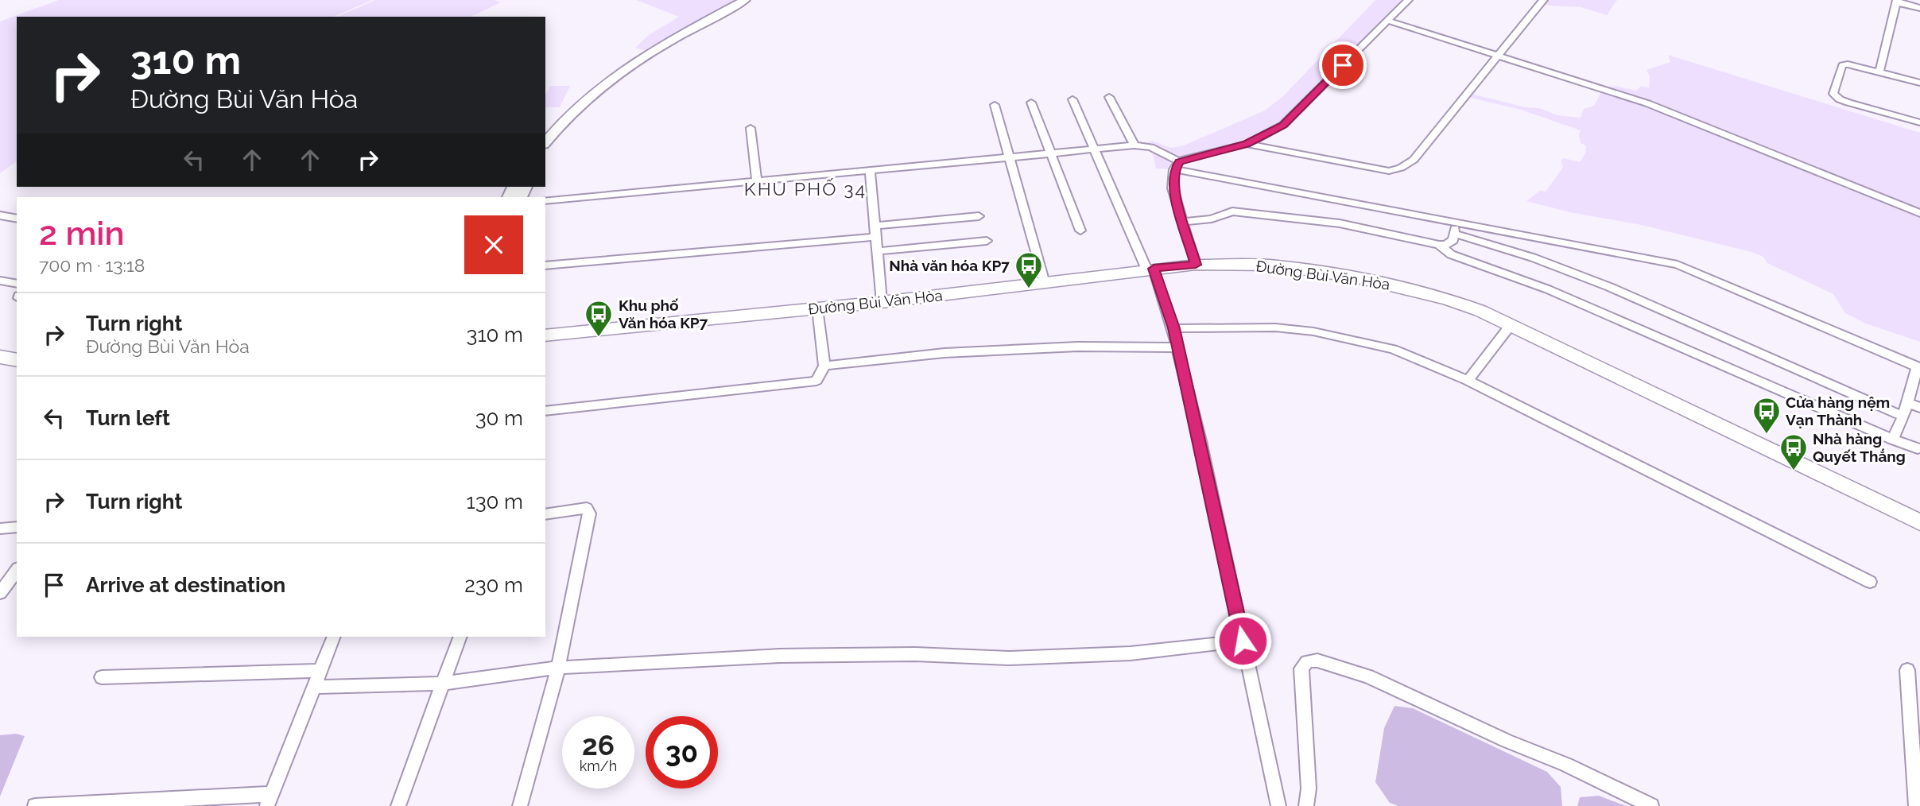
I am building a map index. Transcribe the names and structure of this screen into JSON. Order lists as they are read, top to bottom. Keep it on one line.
{"streets":{"main road":["Đường Bùi Văn Hòa"]},"districts":["KHU PHỐ 34"],"places":{"bus stop":["Nhà văn hóa KP7","Khu phố Văn hóa KP7","Cửa hàng nệm Vạn Thành","Nhà hàng Quyết Thắng"]},"page":{"turn":["310 m","Đường Bùi Văn Hòa"],"heading":["2 min","700 m · 13:18"],"list":[{"name":"Turn right","note":"Đường Bùi Văn Hòa","value":"310 m"},{"name":"Turn left","value":"30 m"},{"name":"Turn right","value":"130 m"},{"name":"Arrive at destination","value":"230 m"}],"speed":"26 km/h","limit":"30"}}
